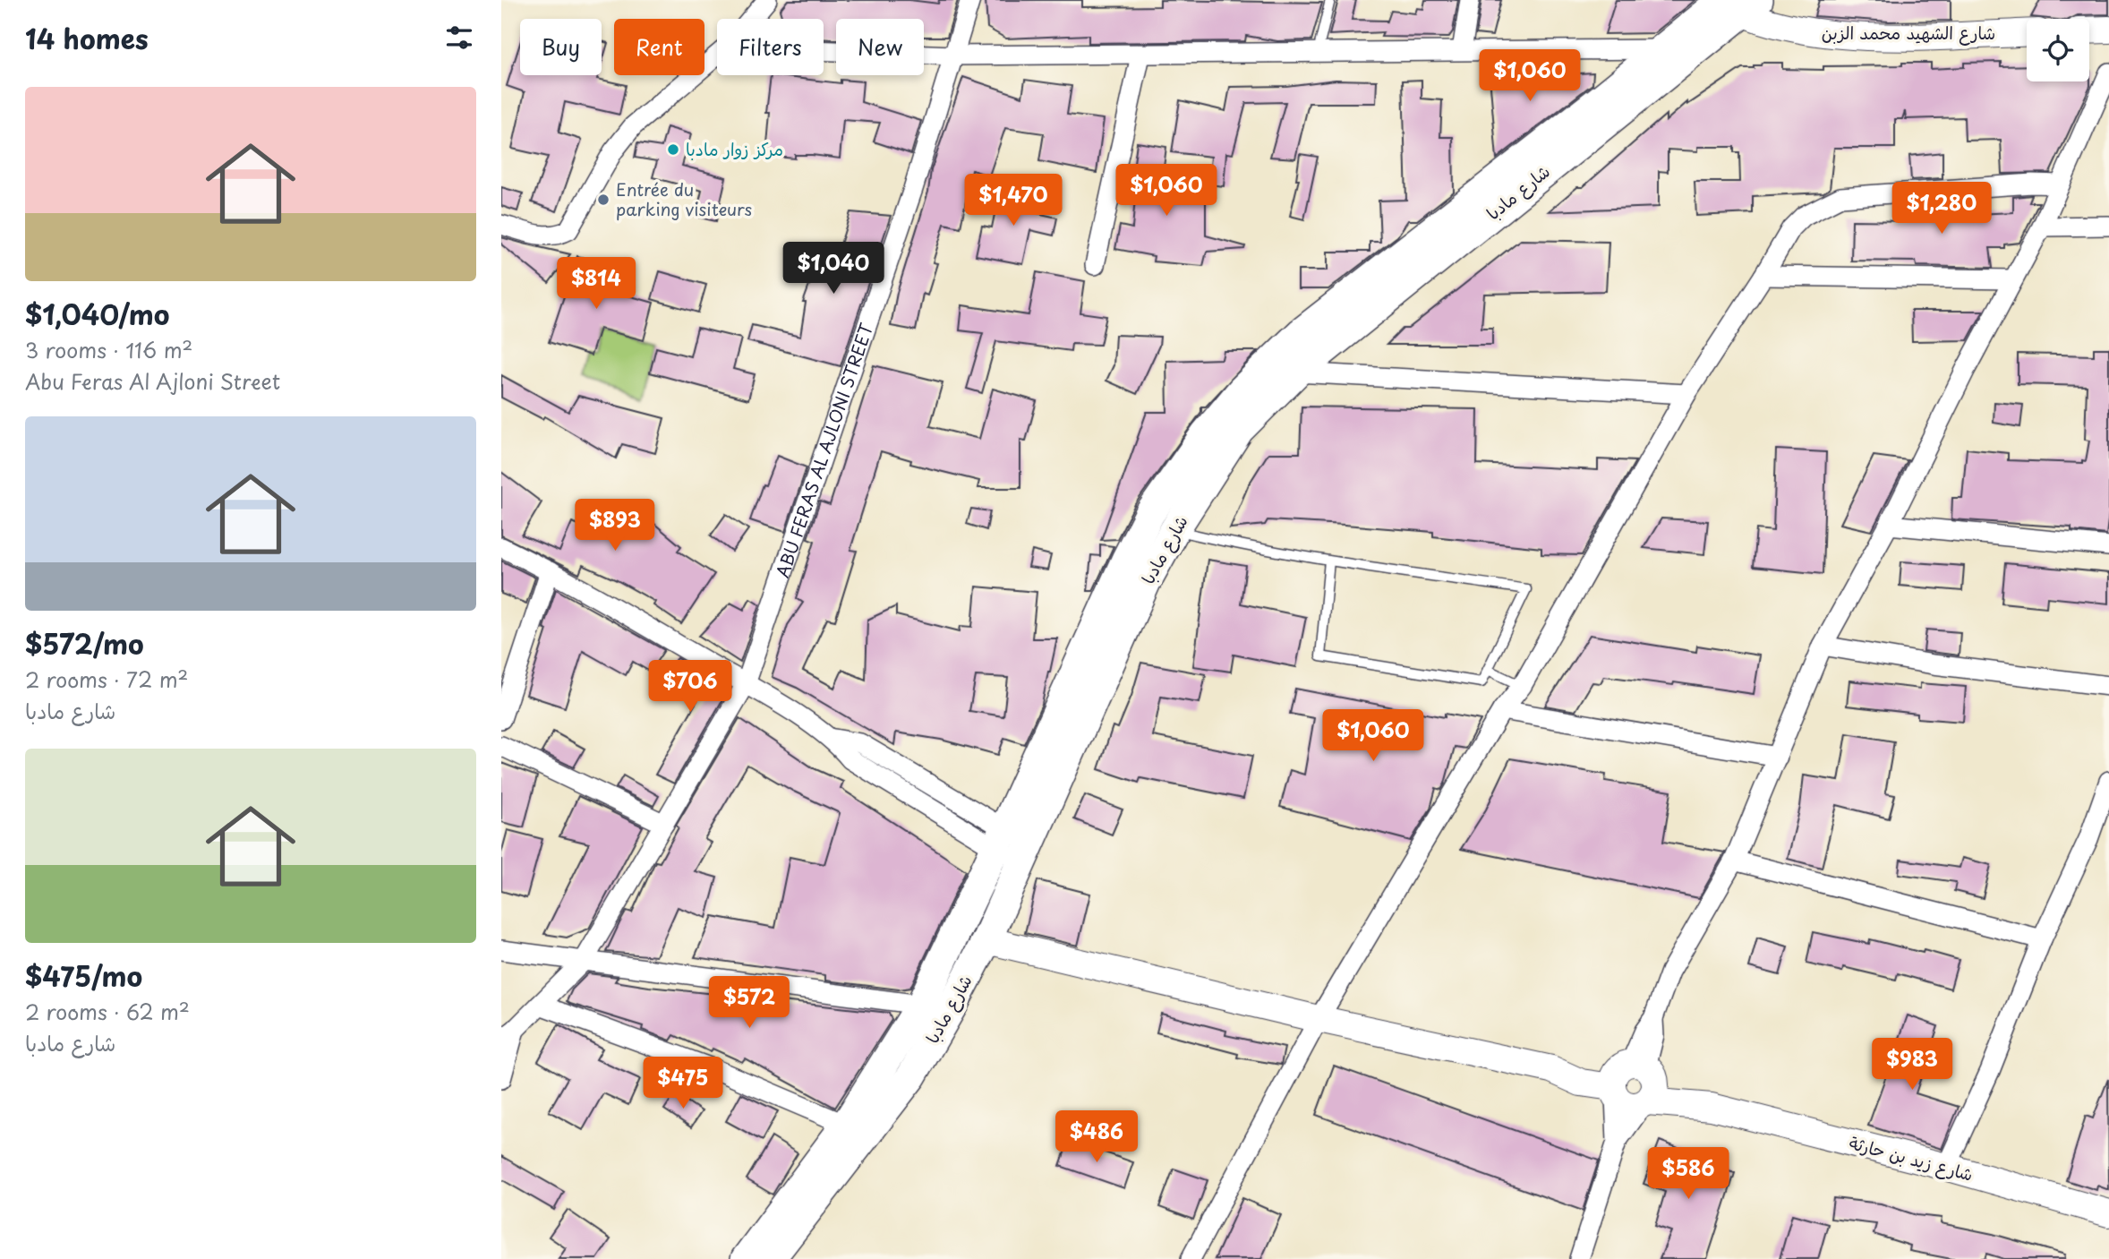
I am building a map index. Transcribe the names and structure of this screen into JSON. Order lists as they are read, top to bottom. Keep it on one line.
{"streets":{"main road":["شارع مادبا"],"street":["شارع الشهيد محمد الزبن","ABU FERAS AL AJLONI STREET","شارع زيد بن حارثة"]},"crossings":[["شارع الشهيد محمد الزبن","شارع مادبا"]],"places":["مركز زوار مادبا","Entrée du parking visiteurs"],"page":{"heading":"14 homes","chip":["Buy","Rent","Filters","New"],"price":["$1,060","$1,060","$1,470","$1,280","$1,040","$814","$893","$706","$1,060","$572","$983","$475","$486","$586"],"list":[{"name":"$1,040/mo","note":"3 rooms · 116 m² · Abu Feras Al Ajloni Street"},{"name":"$572/mo","note":"2 rooms · 72 m² · شارع مادبا"},{"name":"$475/mo","note":"2 rooms · 62 m² · شارع مادبا"}]}}
